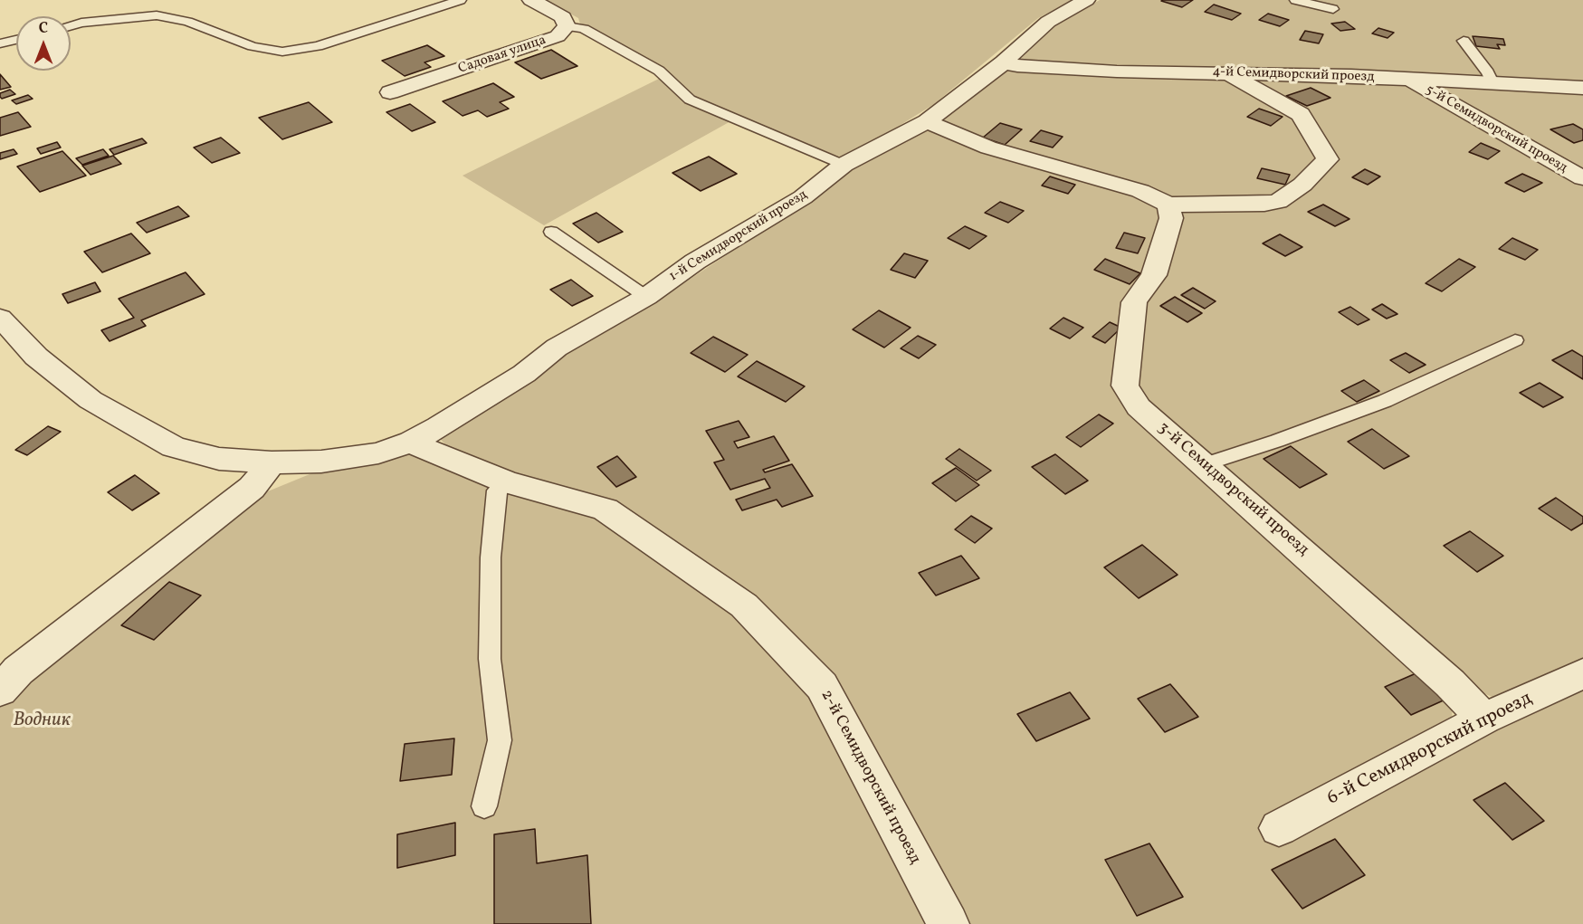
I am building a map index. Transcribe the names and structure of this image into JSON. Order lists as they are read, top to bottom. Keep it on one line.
{"streets":{"street":["Садовая улица","4-й Семидворский проезд","5-й Семидворский проезд","1-й Семидворский проезд","3-й Семидворский проезд","6-й Семидворский проезд","2-й Семидворский проезд"]},"crossings":[["4-й Семидворский проезд","5-й Семидворский проезд"],["4-й Семидворский проезд","1-й Семидворский проезд"],["1-й Семидворский проезд","2-й Семидворский проезд"],["3-й Семидворский проезд","6-й Семидворский проезд"]],"parks":["Водник"],"north":"top"}
